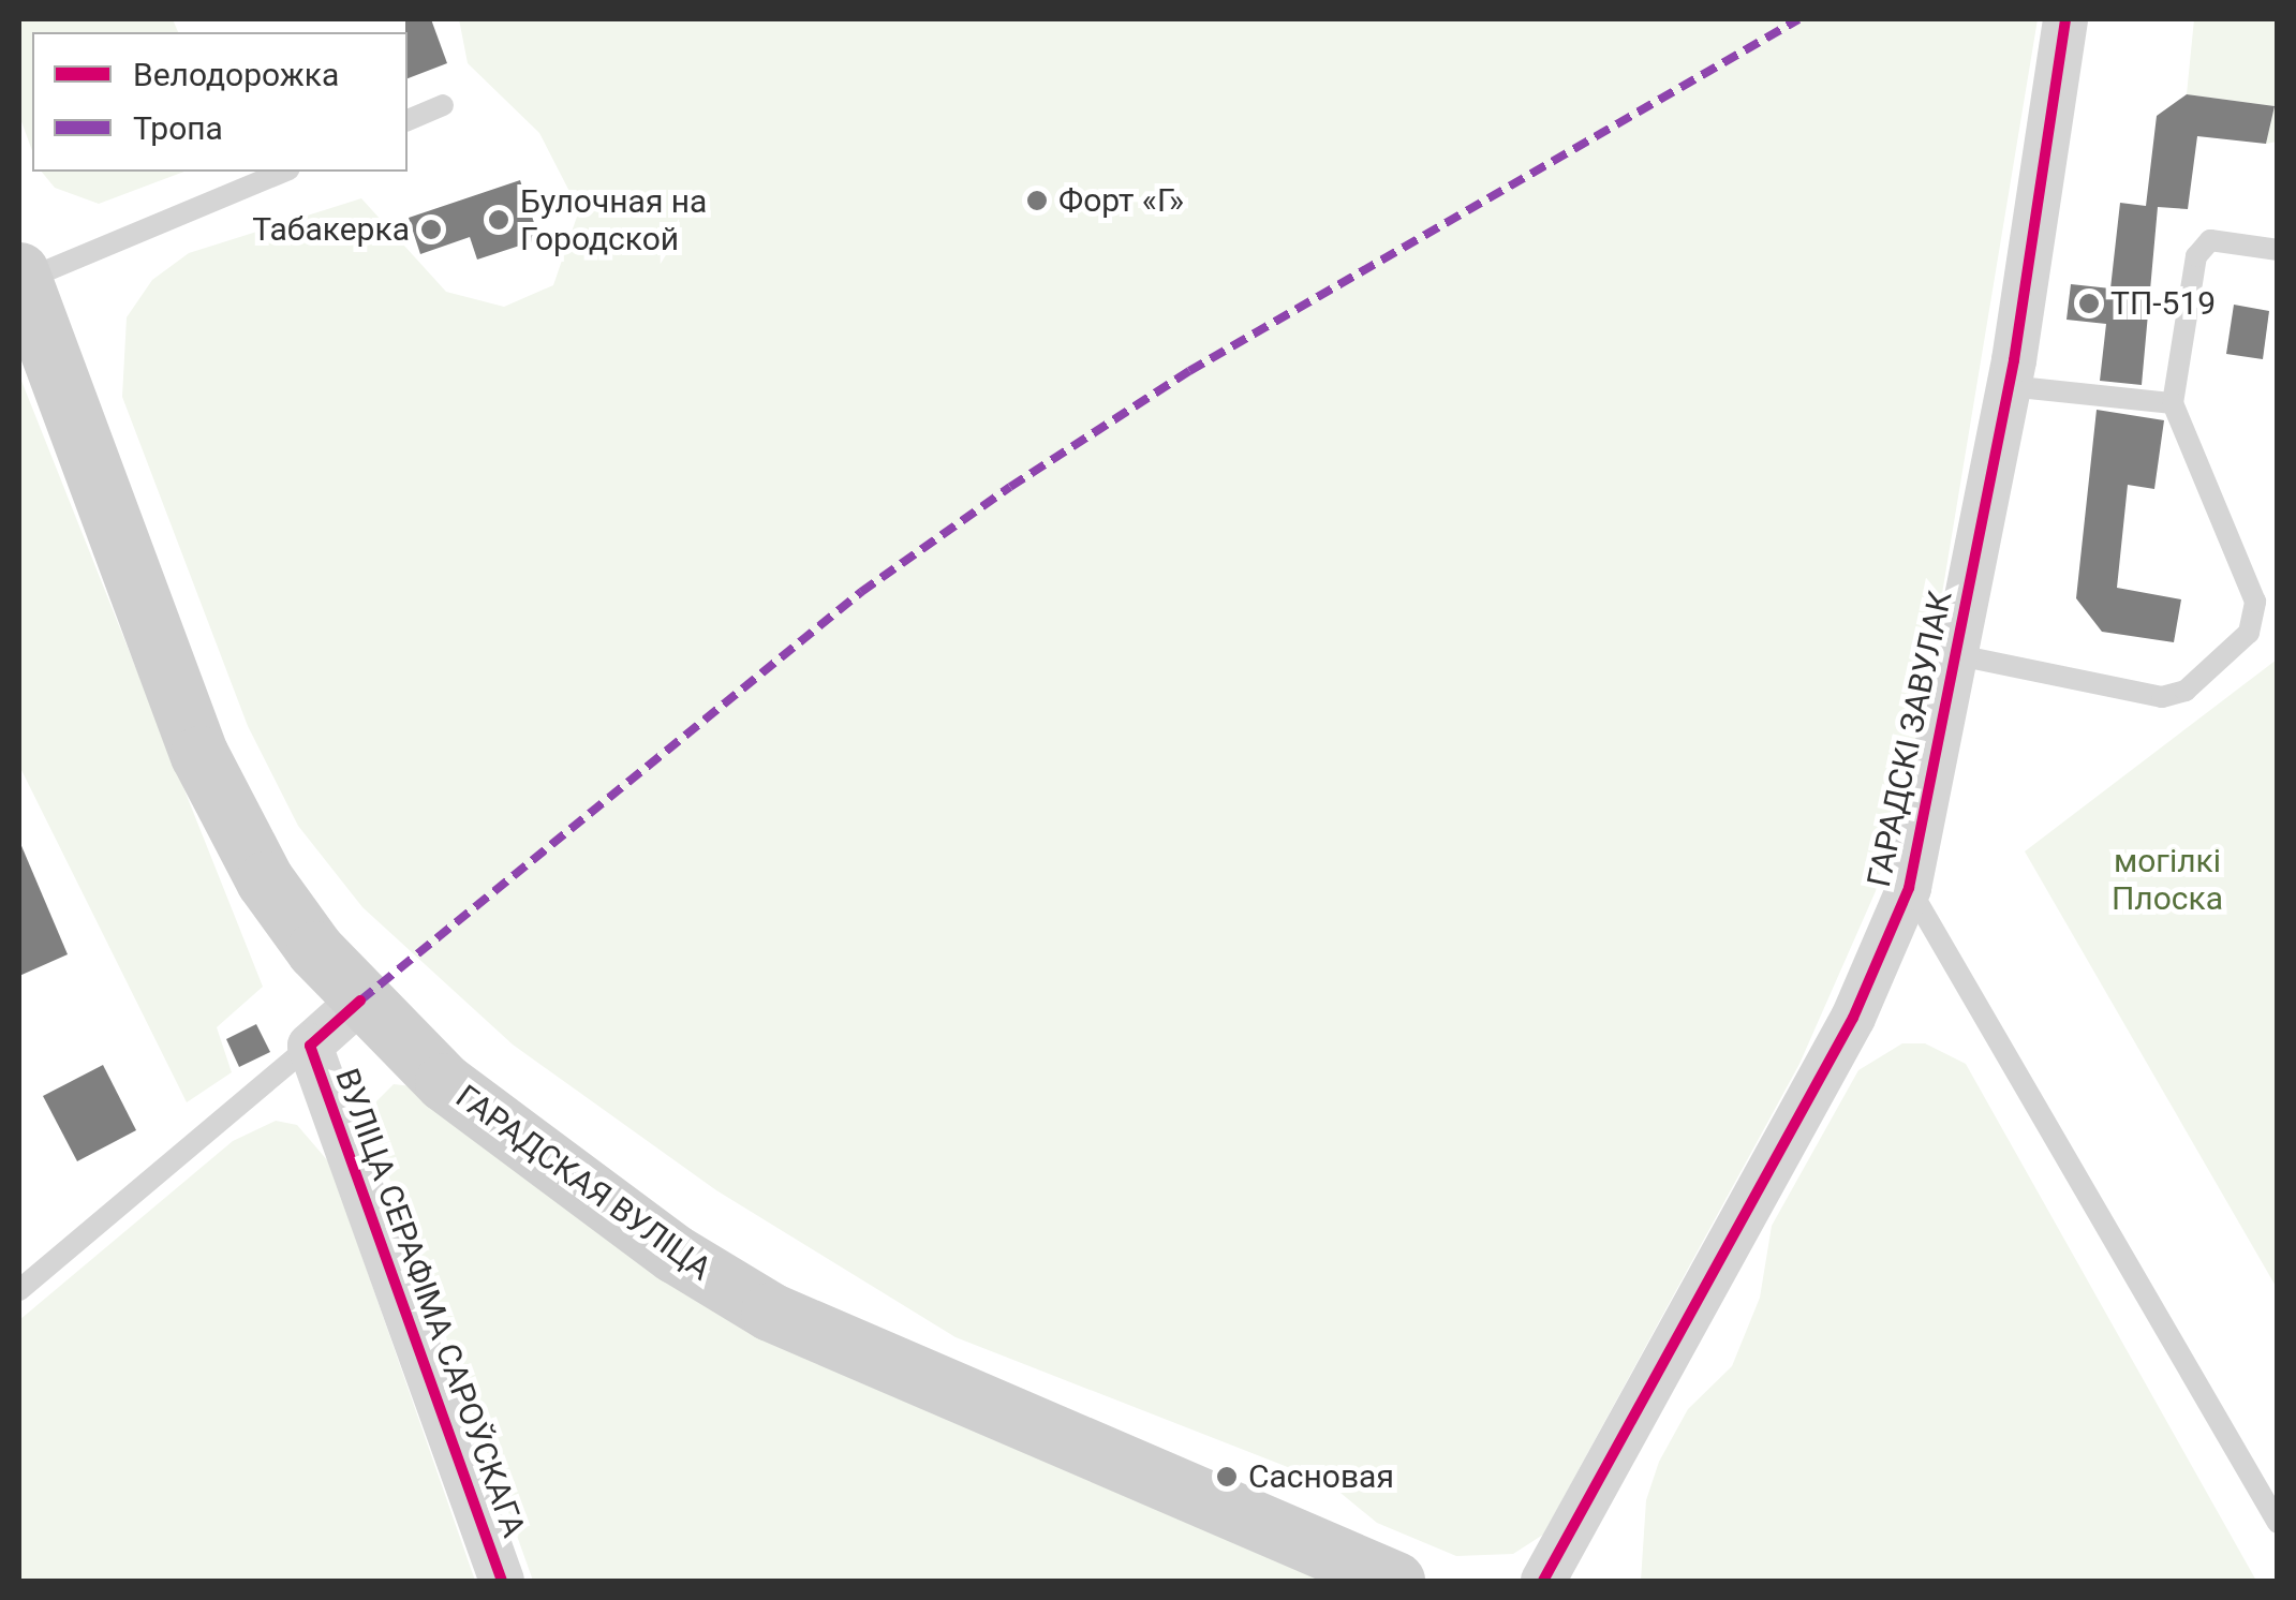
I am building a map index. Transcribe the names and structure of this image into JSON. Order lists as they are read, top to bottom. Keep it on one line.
{"streets":{"main road":["ГАРАДСКАЯ ВУЛІЦА"],"street":["ГАРАДСКІ ЗАВУЛАК","ВУЛІЦА СЕРАФІМА САРОЎСКАГА"]},"crossings":[["ГАРАДСКАЯ ВУЛІЦА","ВУЛІЦА СЕРАФІМА САРОЎСКАГА"]],"parks":["могілкі Плоска"],"places":["Форт «Г»","Булочная на Городской","Табакерка","ТП-519","Сасновая"],"legend":["Велодорожка","Тропа"]}
